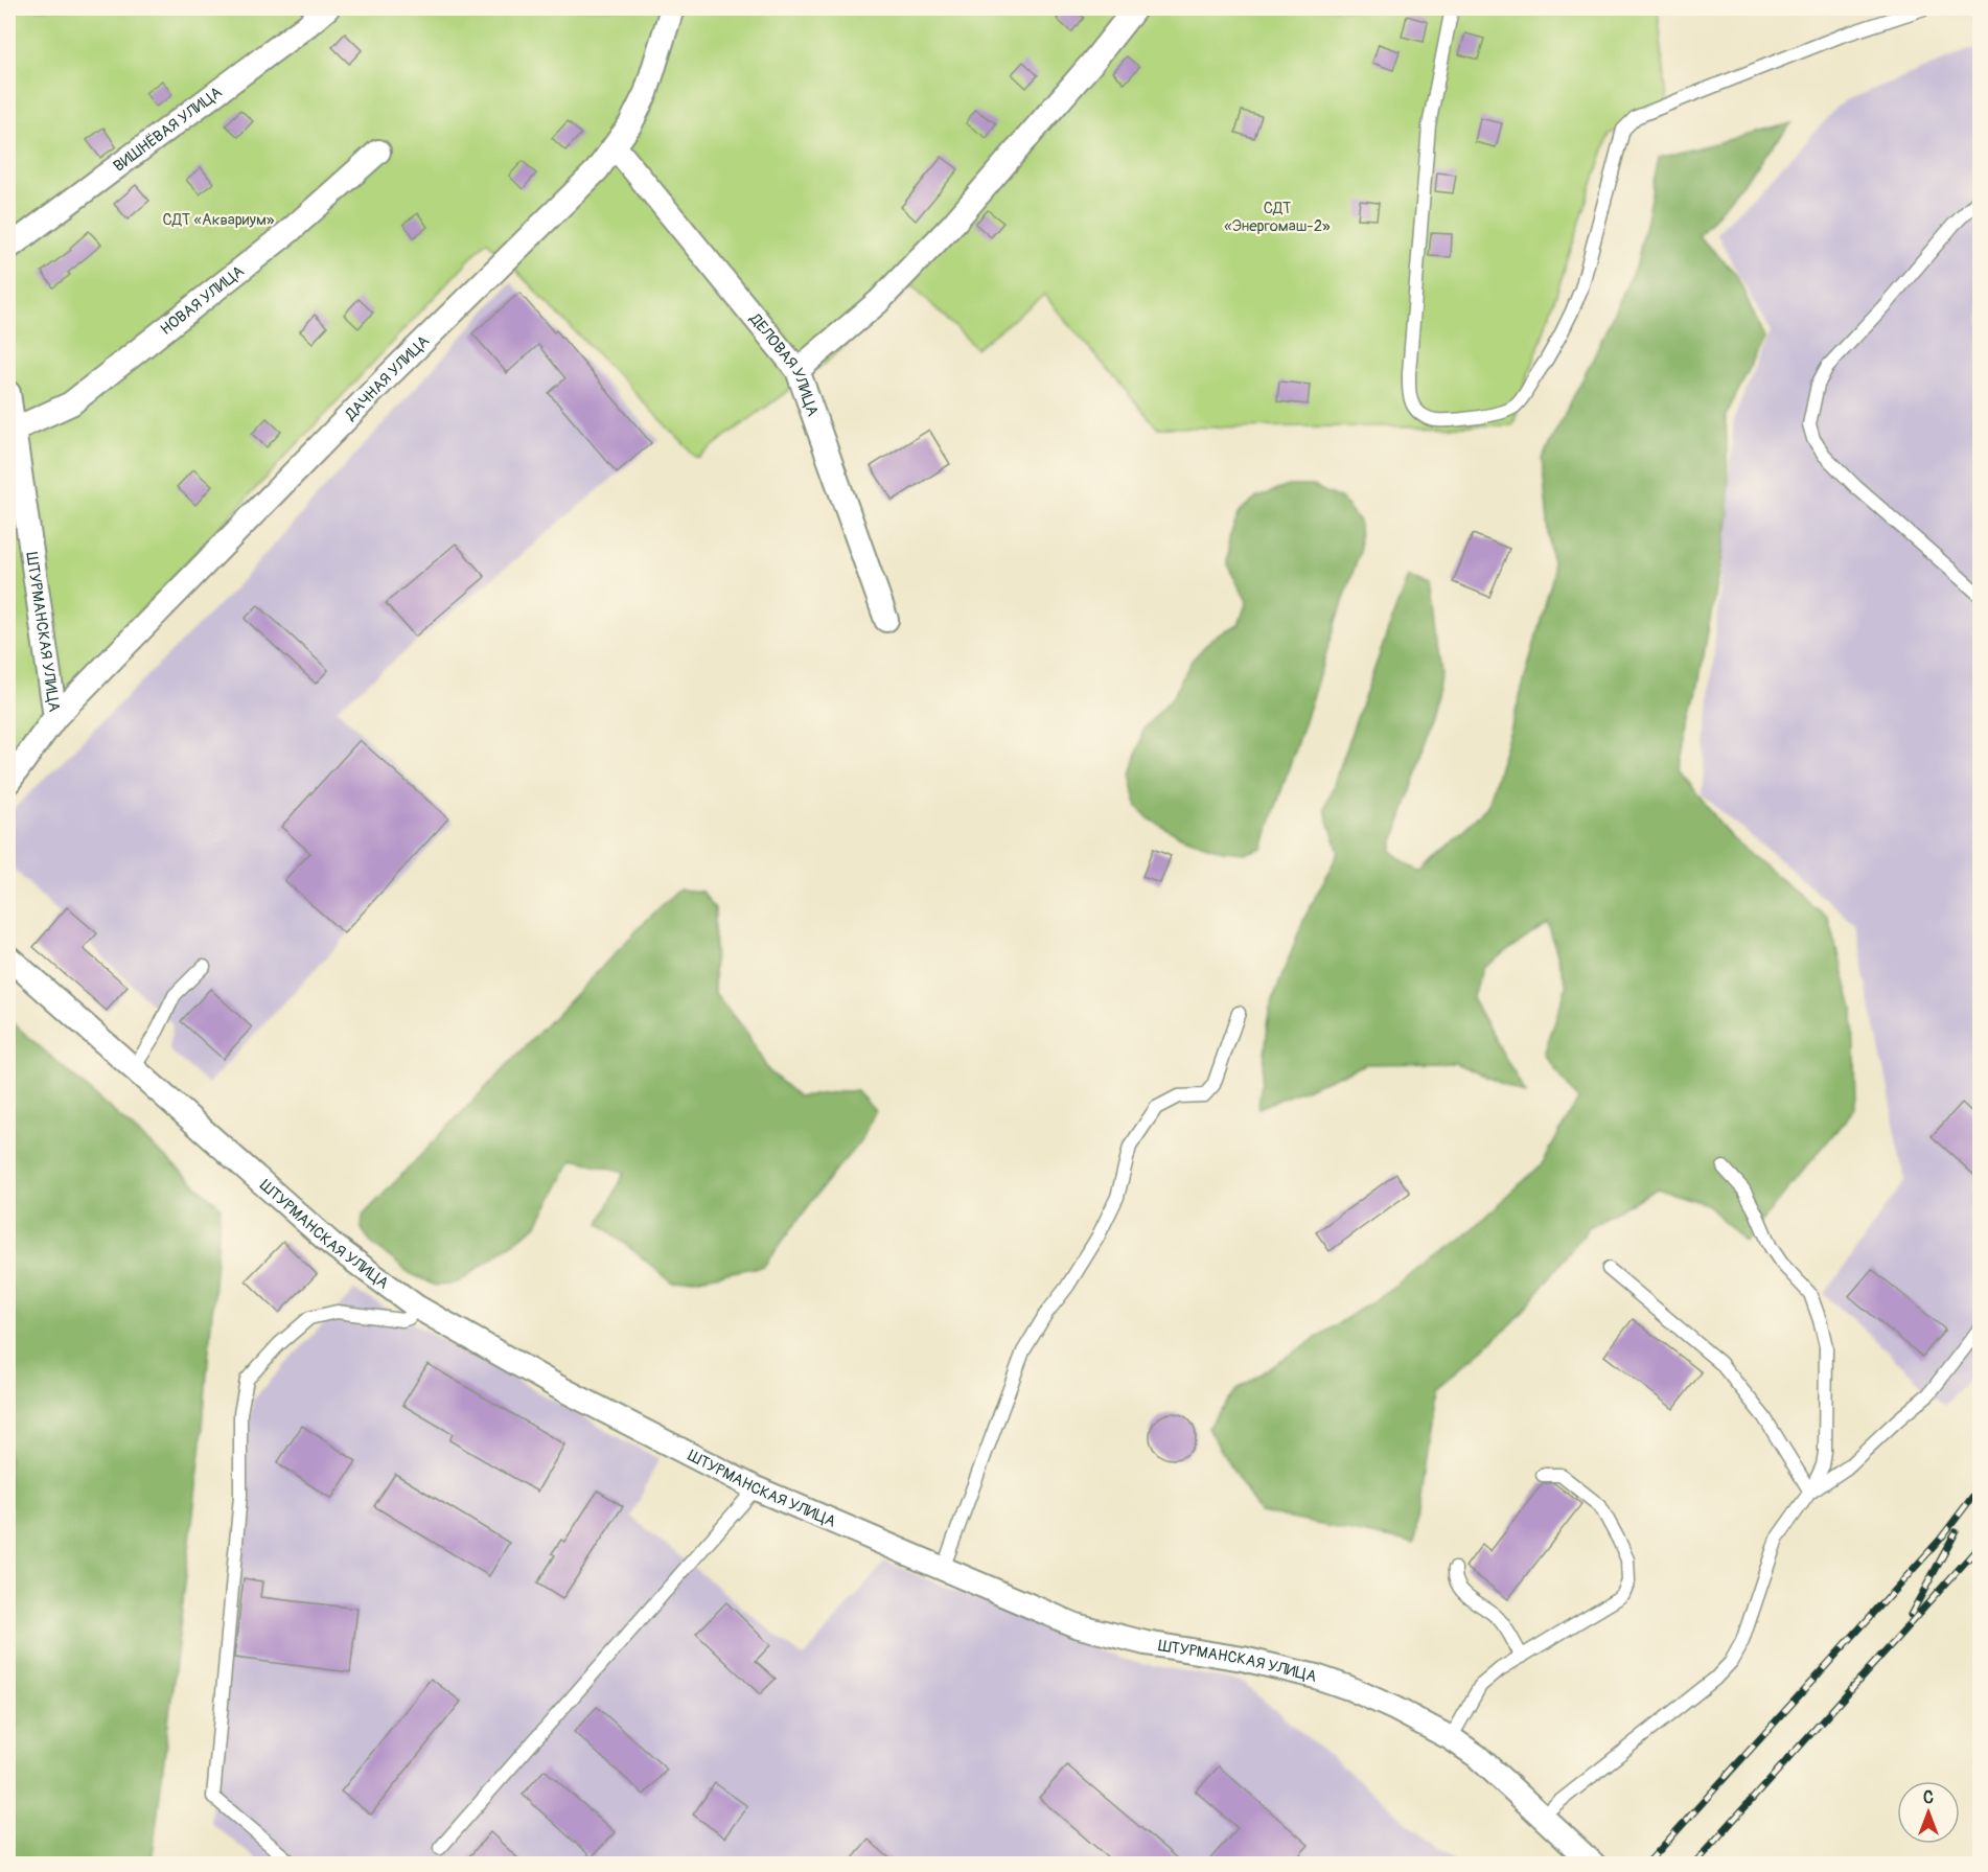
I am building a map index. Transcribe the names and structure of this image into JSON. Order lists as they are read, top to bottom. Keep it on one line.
{"streets":{"street":["ВИШНЁВАЯ УЛИЦА","НОВАЯ УЛИЦА","ДЕЛОВАЯ УЛИЦА","ДАЧНАЯ УЛИЦА","ШТУРМАНСКАЯ УЛИЦА"]},"crossings":[["НОВАЯ УЛИЦА","ШТУРМАНСКАЯ УЛИЦА"],["ДЕЛОВАЯ УЛИЦА","ДАЧНАЯ УЛИЦА"],["ДАЧНАЯ УЛИЦА","ШТУРМАНСКАЯ УЛИЦА"]],"parks":["СДТ «Энергомаш-2»","СДТ «Аквариум»"],"north":"top"}
